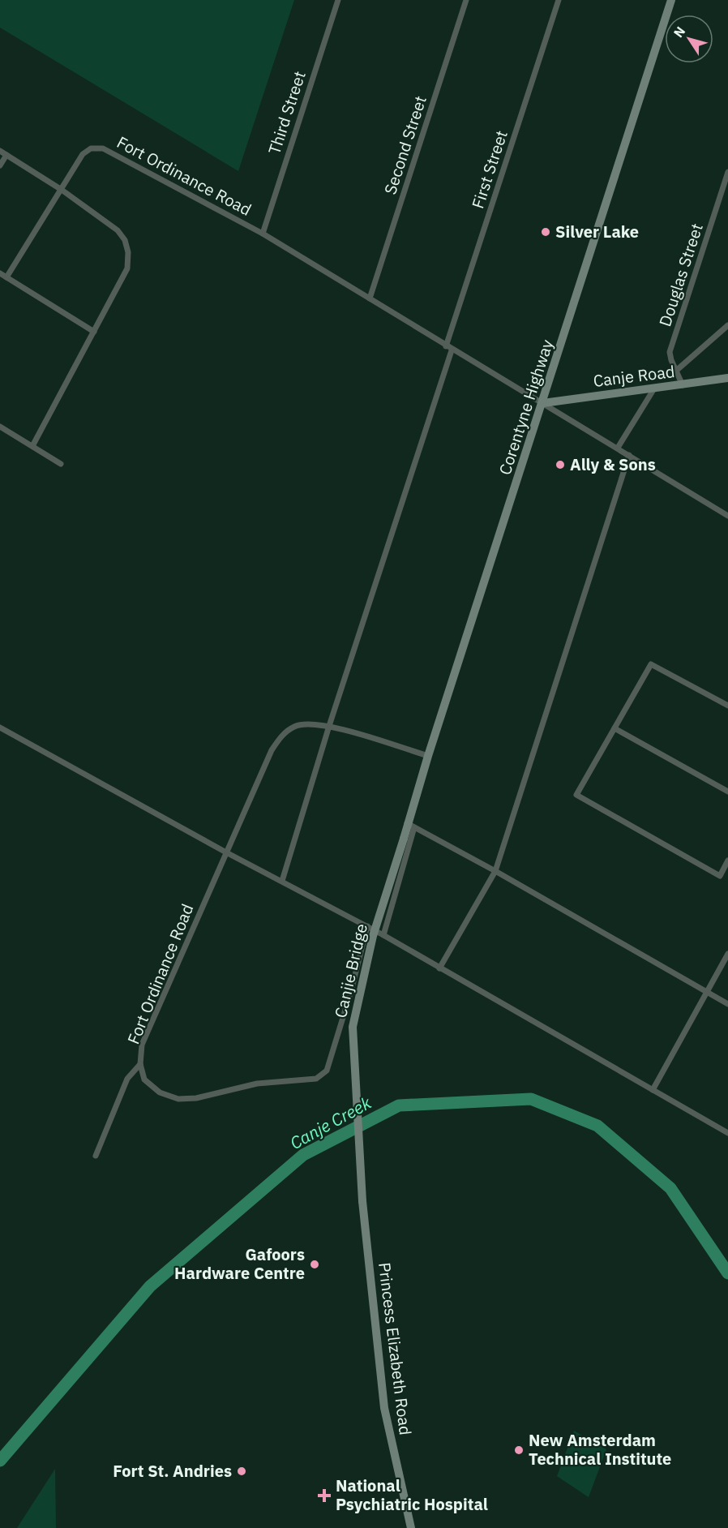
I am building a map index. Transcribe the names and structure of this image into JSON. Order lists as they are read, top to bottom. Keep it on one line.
{"streets":{"main road":["Canje Road","Corentyne Highway","Canjie Bridge","Princess Elizabeth Road"],"street":["Third Street","Second Street","First Street","Fort Ordinance Road","Douglas Street"]},"crossings":[["Third Street","Fort Ordinance Road"],["Second Street","Fort Ordinance Road"],["First Street","Fort Ordinance Road"],["Fort Ordinance Road","Canje Road"],["Fort Ordinance Road","Corentyne Highway"],["Douglas Street","Canje Road"],["Canje Road","Corentyne Highway"],["Corentyne Highway","Canjie Bridge"],["Canjie Bridge","Princess Elizabeth Road"]],"water":["Canje Creek"],"places":{"other":["Silver Lake","Ally & Sons","Gafoors Hardware Centre","New Amsterdam Technical Institute","Fort St. Andries"],"health":["National Psychiatric Hospital"]},"north":"top left"}
